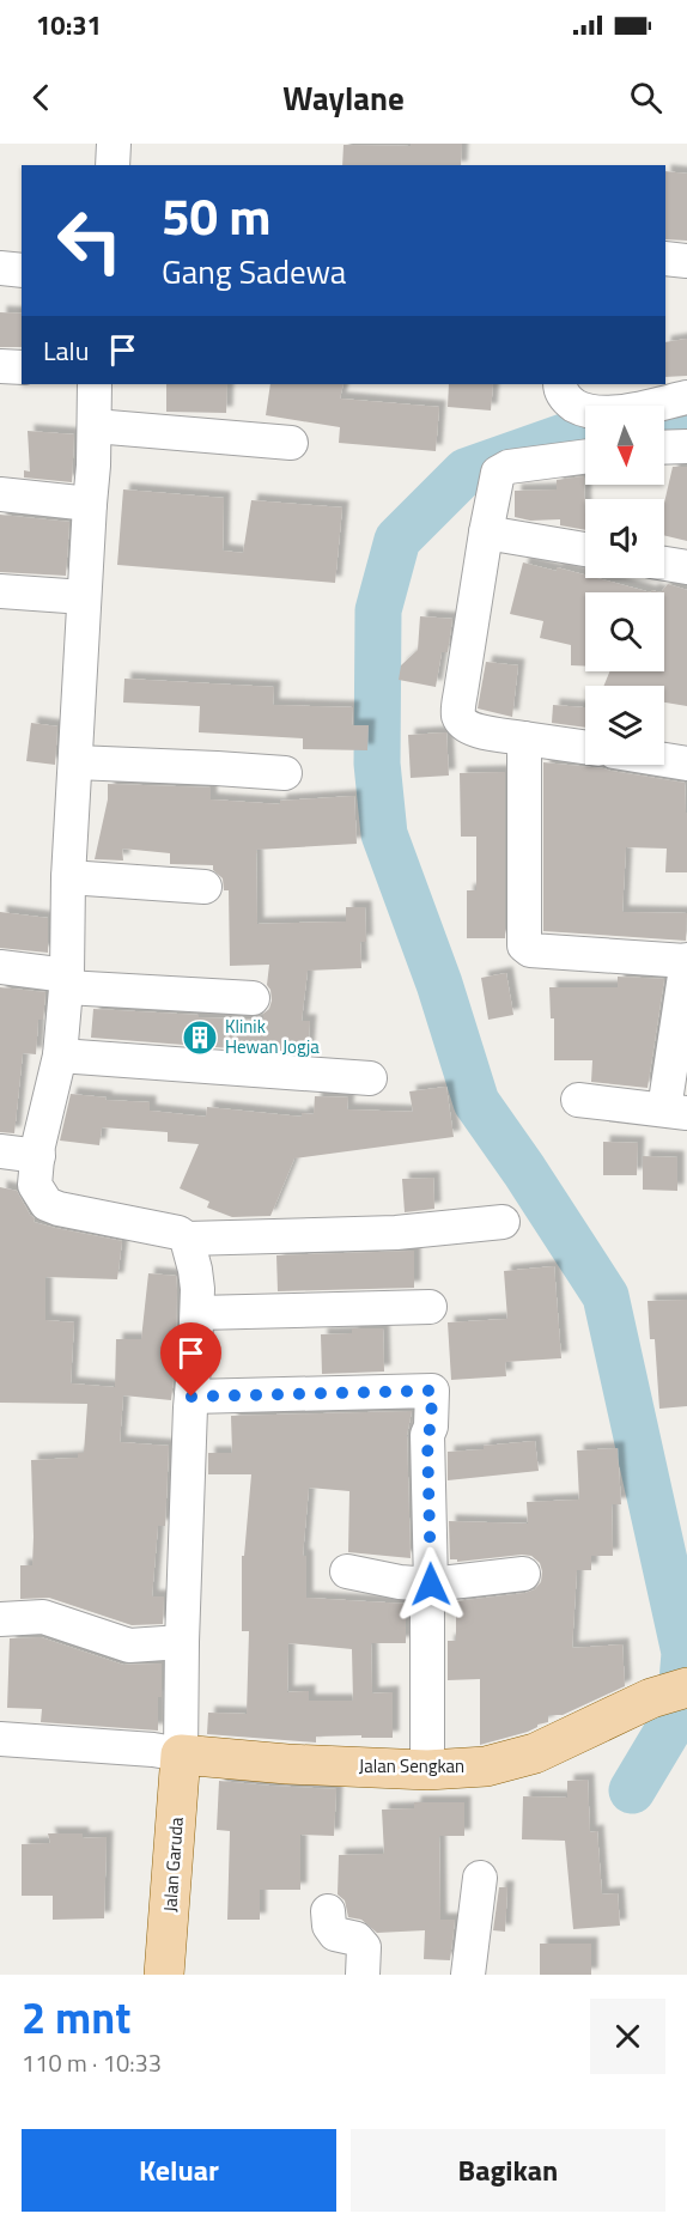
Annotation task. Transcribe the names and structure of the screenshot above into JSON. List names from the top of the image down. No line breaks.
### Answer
{"streets":{"main road":["Jalan Sengkan","Jalan Garuda"]},"crossings":[["Jalan Sengkan","Jalan Garuda"]],"places":{"building":["Klinik Hewan Jogja"]},"north":"bottom","page":{"status":"10:31","header":"Waylane","turn":["50 m","Gang Sadewa"],"then":"Lalu","heading":["2 mnt","110 m · 10:33"],"buttons":["Keluar","Bagikan"]}}
